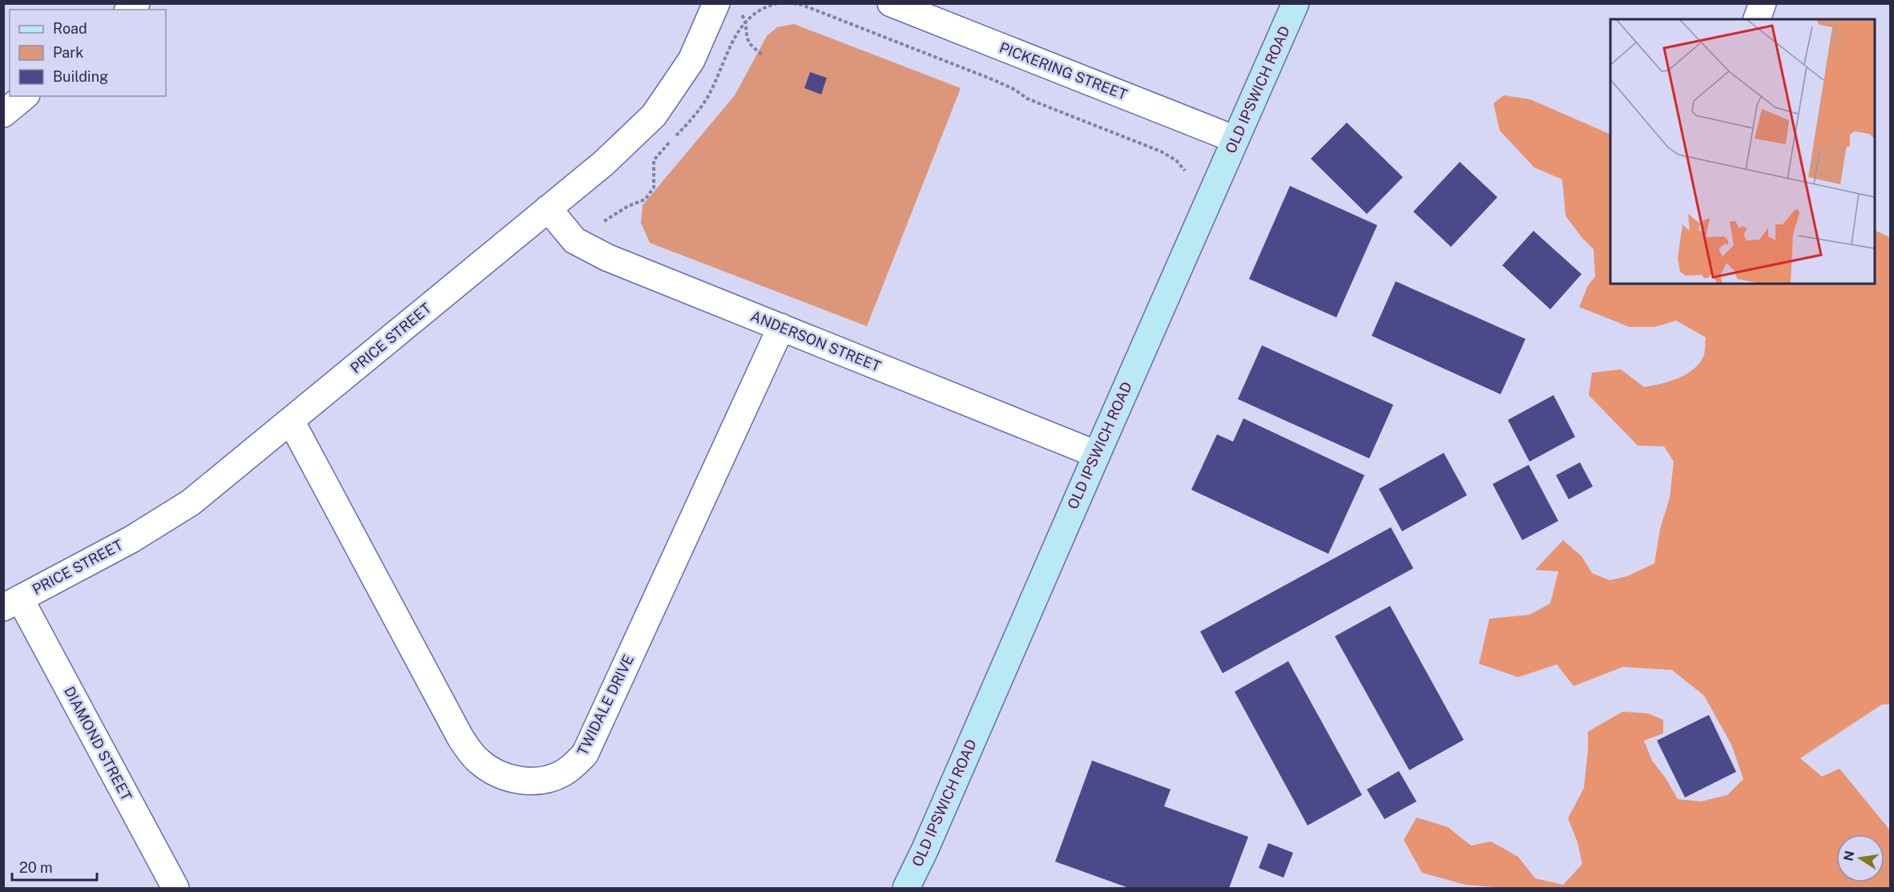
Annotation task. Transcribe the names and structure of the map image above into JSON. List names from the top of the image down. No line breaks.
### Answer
{"streets":{"street":["PICKERING STREET","OLD IPSWICH ROAD","PRICE STREET","ANDERSON STREET","TWIDALE DRIVE","DIAMOND STREET"]},"crossings":[["PICKERING STREET","OLD IPSWICH ROAD"],["OLD IPSWICH ROAD","ANDERSON STREET"],["PRICE STREET","ANDERSON STREET"],["PRICE STREET","TWIDALE DRIVE"],["PRICE STREET","DIAMOND STREET"],["ANDERSON STREET","TWIDALE DRIVE"]],"legend":["Road","Park","Building"],"scale_bar":"20 m","north":"left"}
